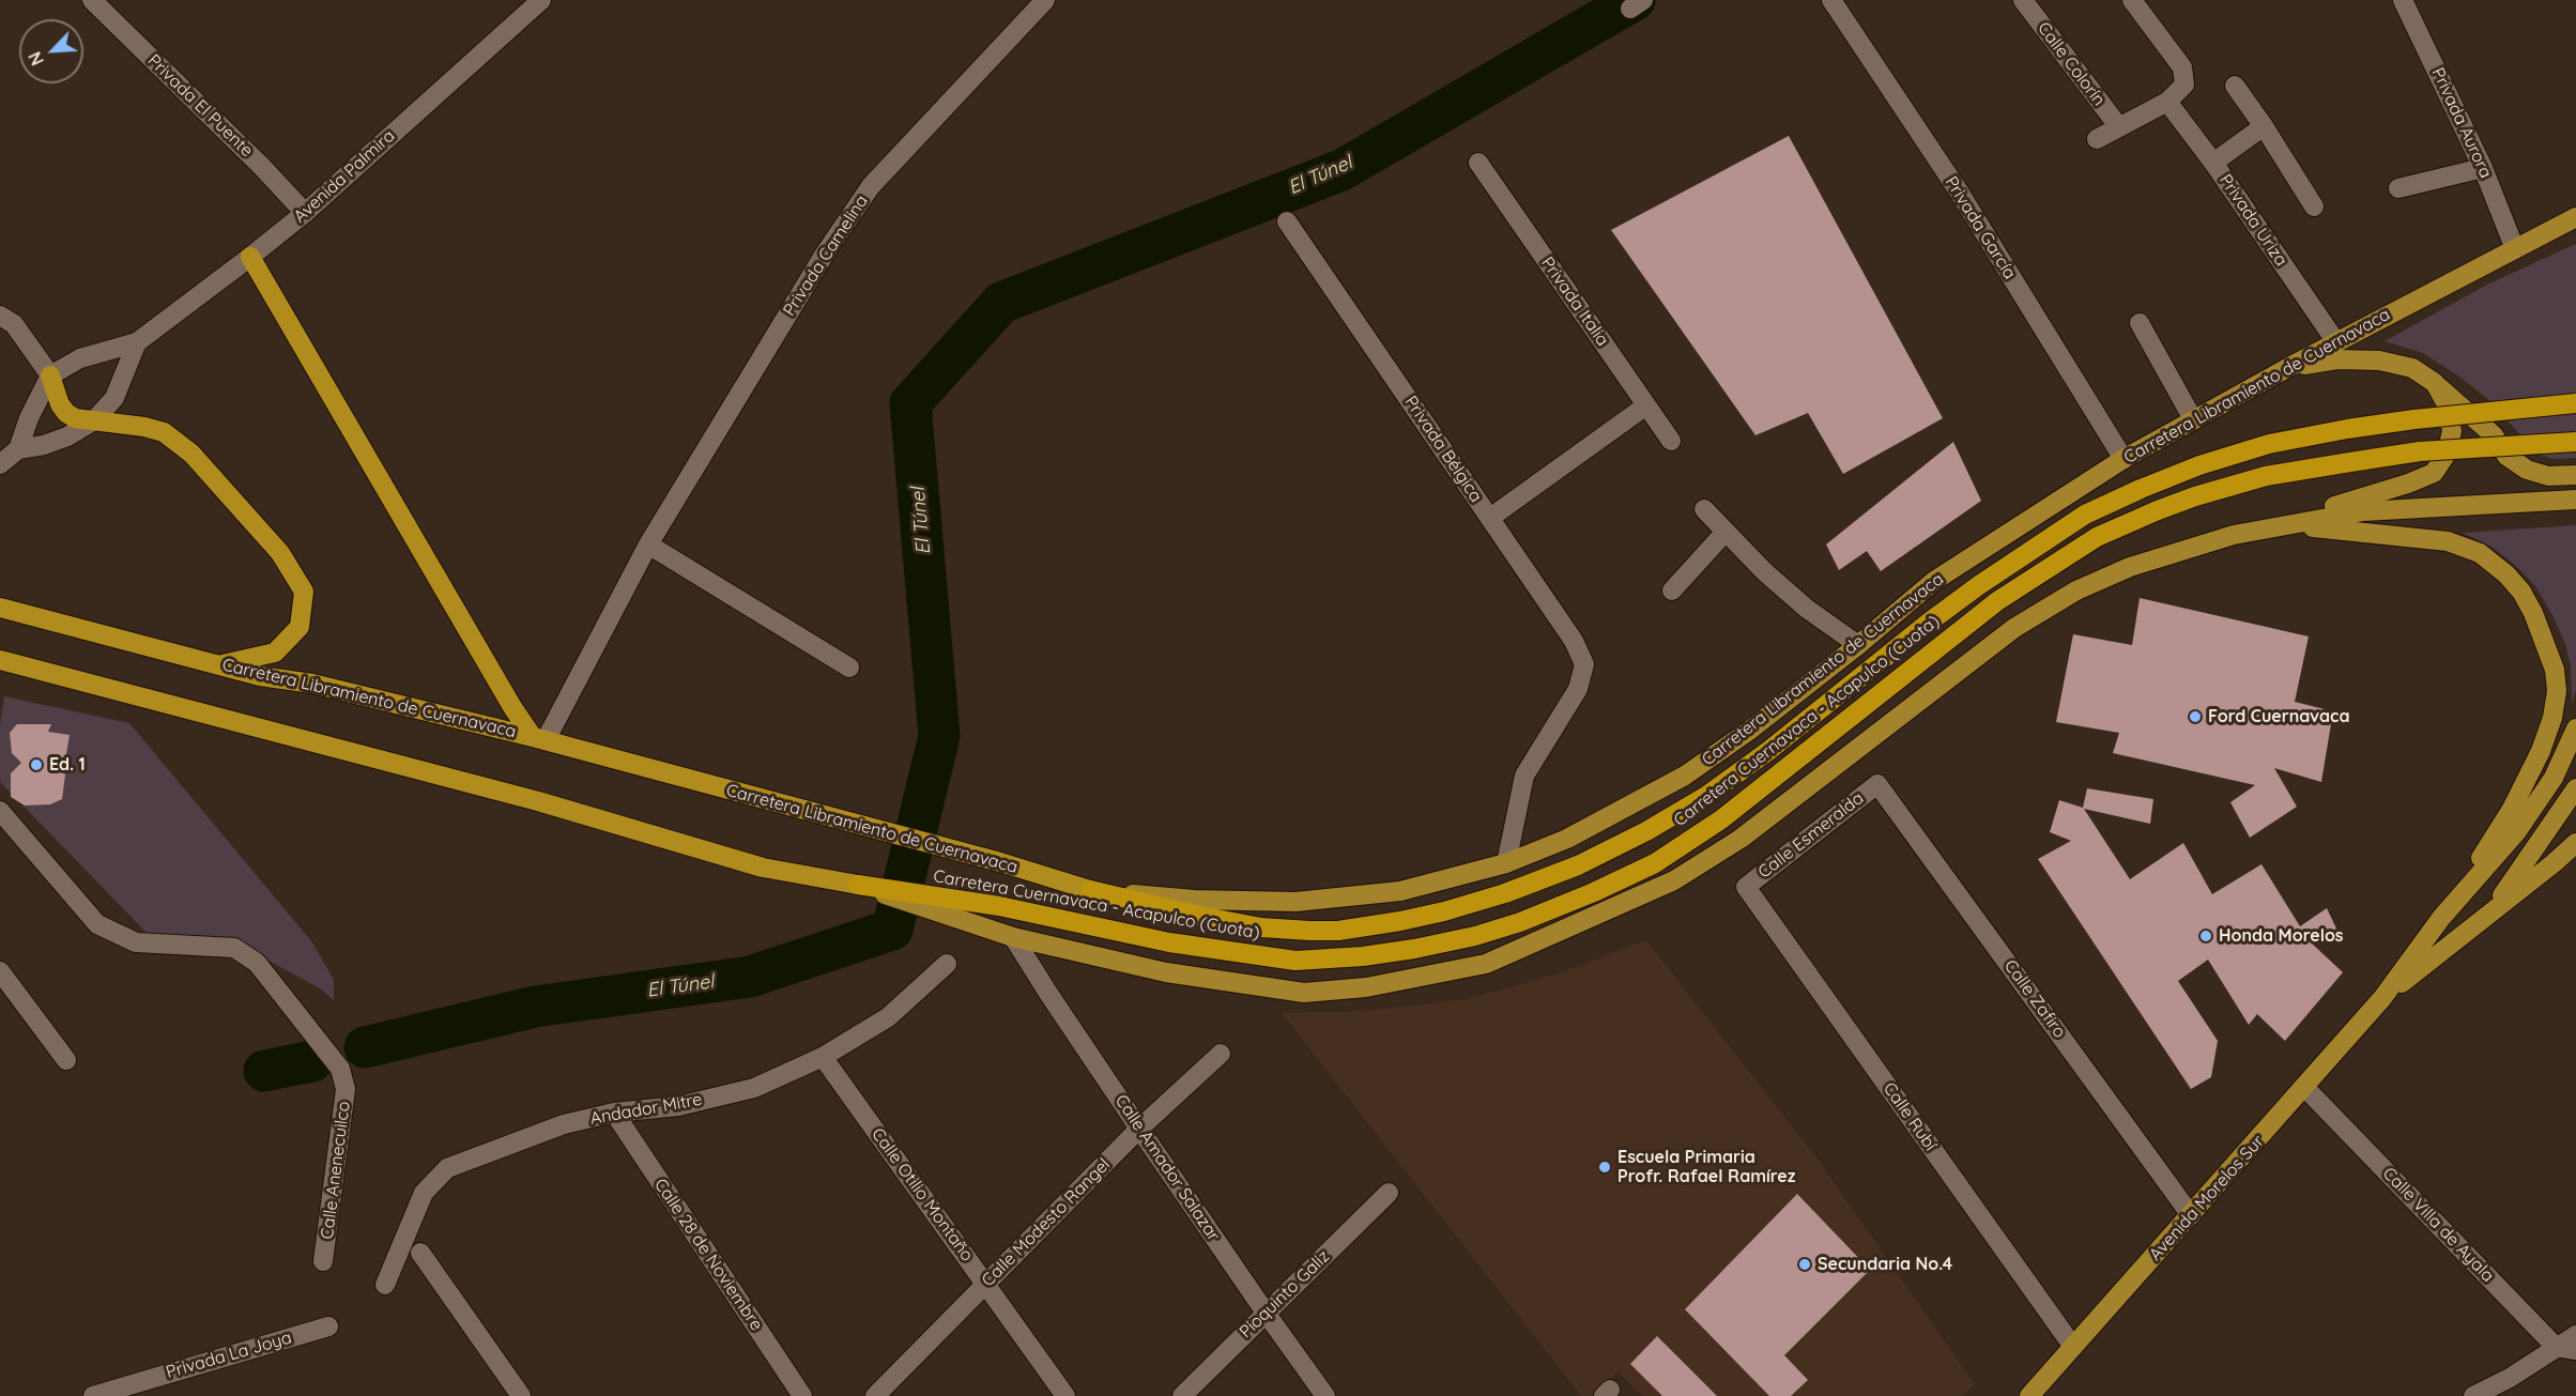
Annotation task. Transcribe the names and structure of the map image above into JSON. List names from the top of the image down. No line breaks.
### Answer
{"streets":{"highway":["Carretera Libramiento de Cuernavaca","Carretera Cuernavaca - Acapulco (Cuota)"],"main road":["Avenida Morelos Sur"],"street":["Calle Colorín","Privada El Puente","Privada Aurora","Avenida Palmira","Privada Uriza","Privada García","Privada Camelina","Privada Italia","Privada Bélgica","Calle Esmeralda","Calle Zafiro","Andador Mitre","Calle Rubí","Calle Amador Salazar","Calle Anenecuilco","Calle Otilio Montaño","Calle Modesto Rangel","Calle Villa de Ayala","Calle 28 de Noviembre","Pioquinto Galiz","Privada La Joya"]},"crossings":[["Privada El Puente","Avenida Palmira"],["Privada Aurora","Carretera Libramiento de Cuernavaca"],["Privada Uriza","Carretera Libramiento de Cuernavaca"],["Privada García","Carretera Libramiento de Cuernavaca"],["Privada Camelina","Carretera Libramiento de Cuernavaca"],["Privada Italia","Privada Bélgica"],["Carretera Libramiento de Cuernavaca","Carretera Cuernavaca - Acapulco (Cuota)"],["Calle Esmeralda","Calle Zafiro"],["Calle Esmeralda","Calle Rubí"],["Calle Zafiro","Avenida Morelos Sur"],["Andador Mitre","Calle Otilio Montaño"],["Andador Mitre","Calle 28 de Noviembre"],["Calle Rubí","Avenida Morelos Sur"],["Calle Amador Salazar","Calle Modesto Rangel"],["Calle Amador Salazar","Pioquinto Galiz"],["Calle Otilio Montaño","Calle Modesto Rangel"],["Avenida Morelos Sur","Calle Villa de Ayala"]],"water":["El Túnel"],"places":["Ford Cuernavaca","Ed. 1","Honda Morelos","Escuela Primaria Profr. Rafael Ramírez","Secundaria No.4"],"north":"bottom left"}
